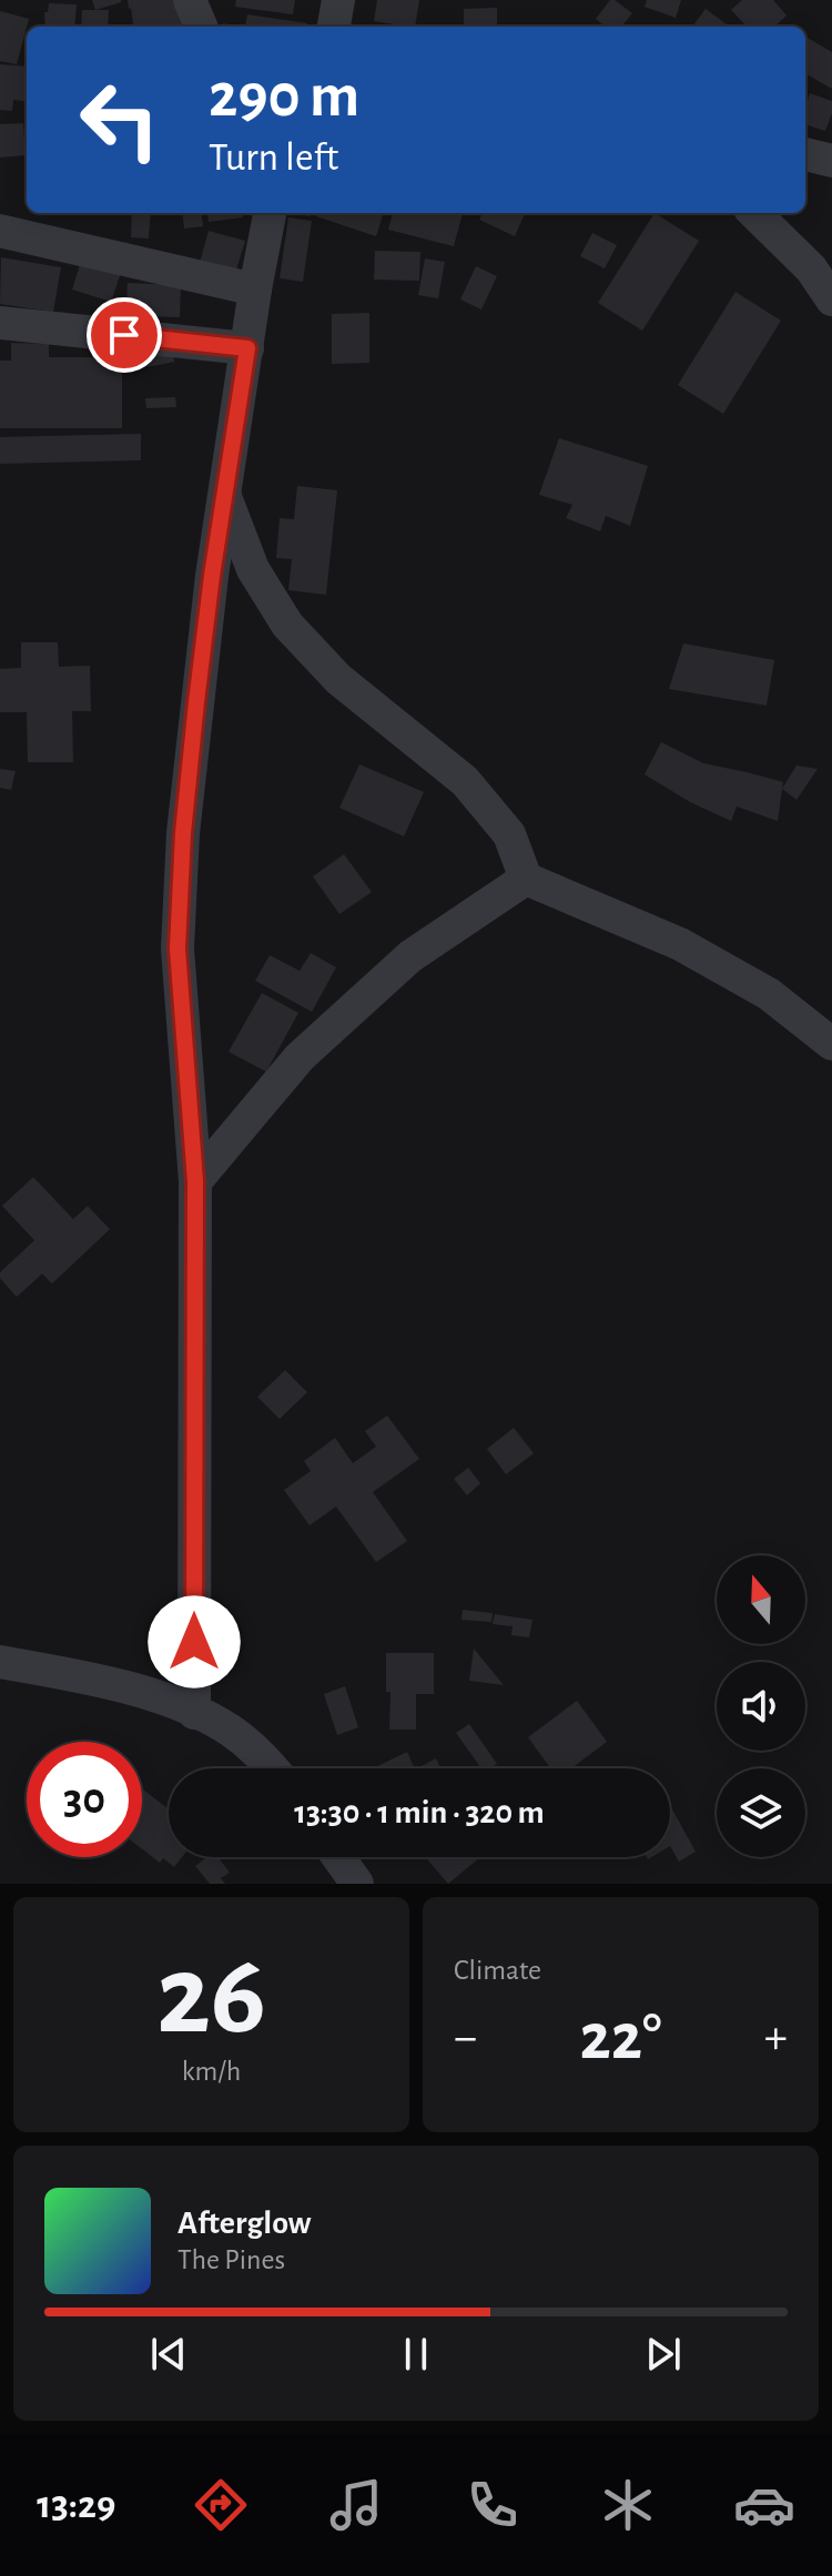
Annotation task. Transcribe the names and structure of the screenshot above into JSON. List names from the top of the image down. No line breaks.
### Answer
{"north":"top","page":{"turn":["290 m","Turn left"],"limit":"30","trip":"13:30 · 1 min · 320 m","tile":[["26","km/h"],"Climate"],"heat":["−","22°","+"],"song":["Afterglow","The Pines"],"tabs":"13:29"}}
